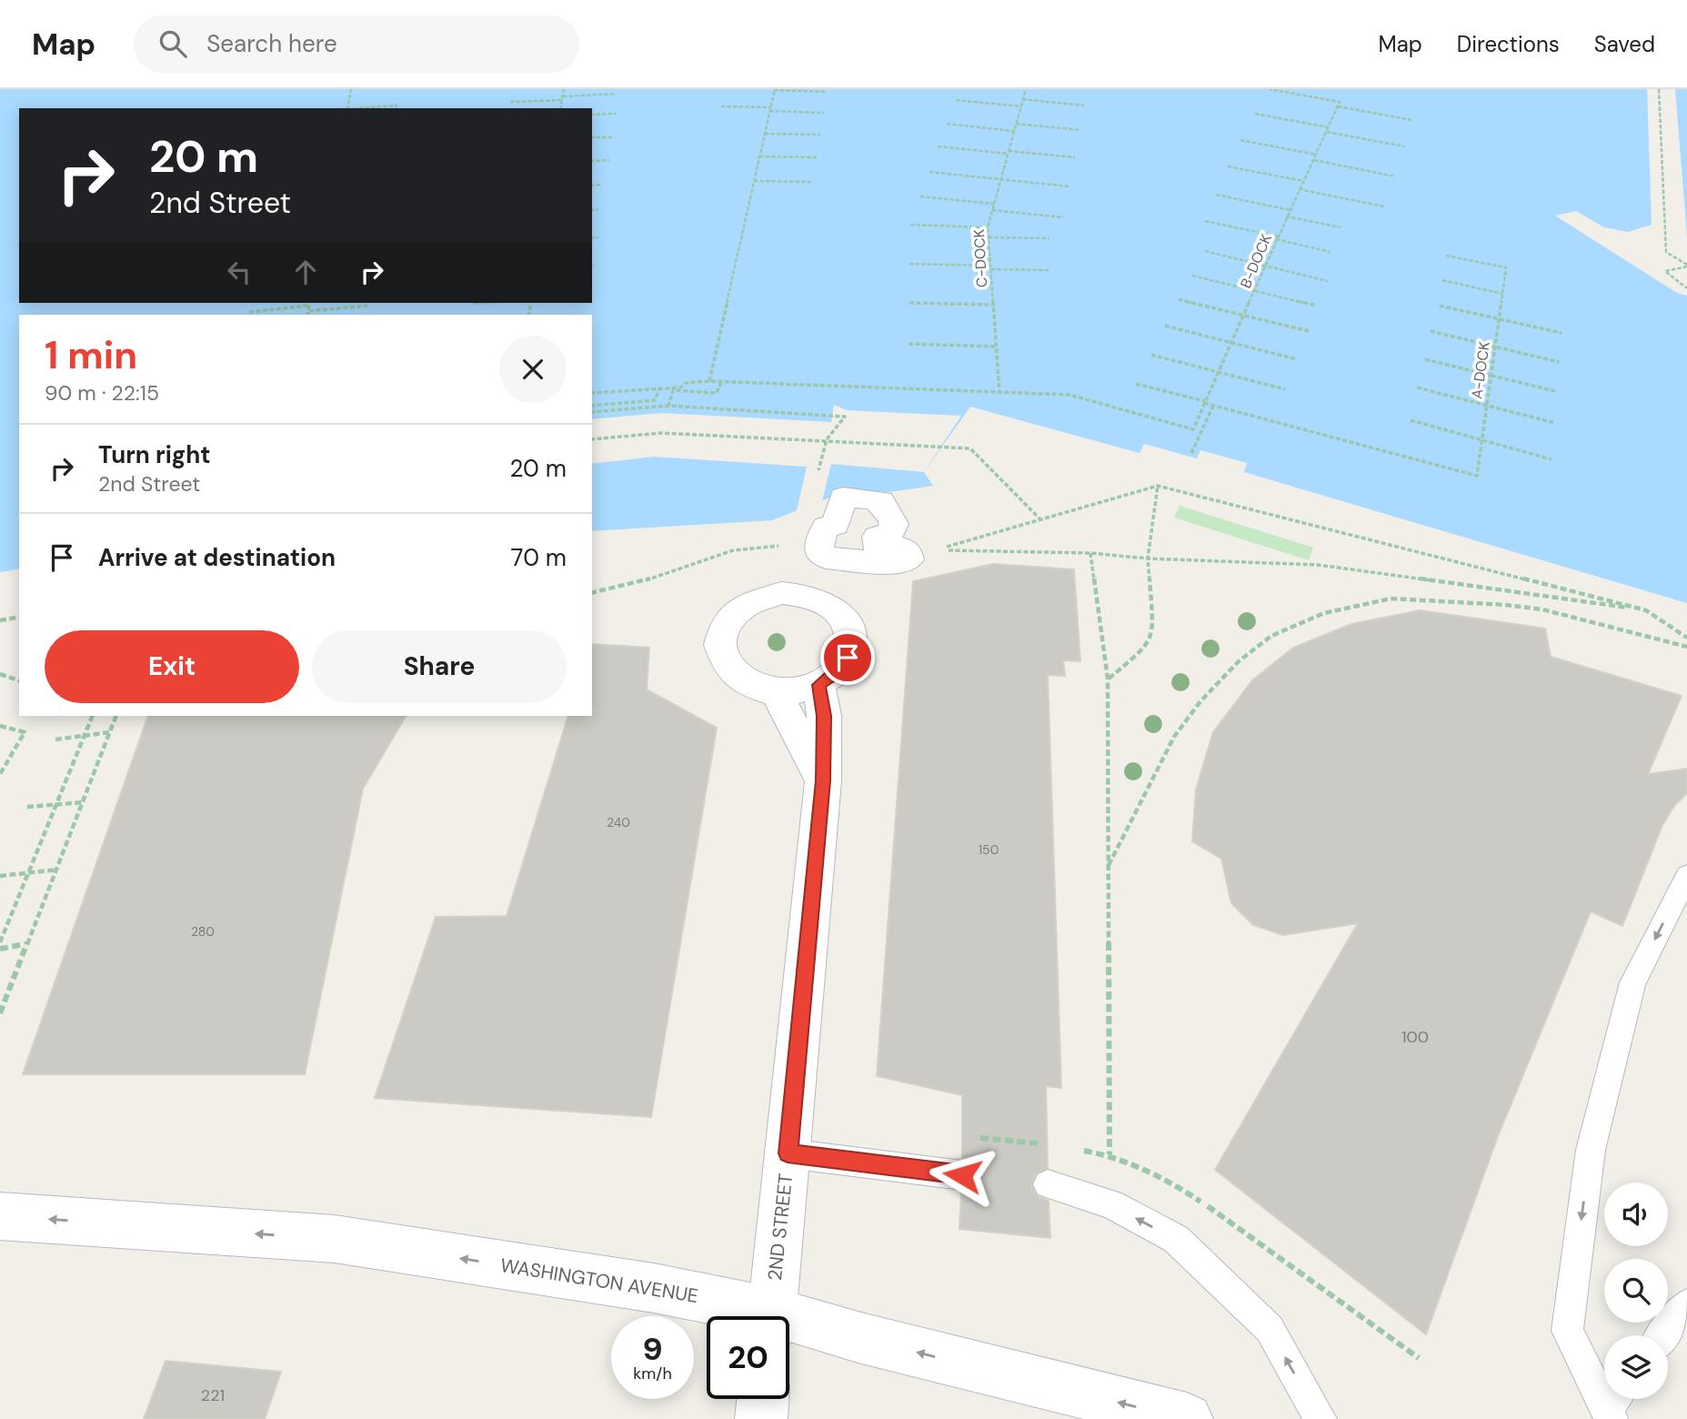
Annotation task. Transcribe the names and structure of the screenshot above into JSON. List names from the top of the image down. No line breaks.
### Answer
{"streets":{"street":["2ND STREET","WASHINGTON AVENUE"],"path":["C-DOCK","B-DOCK","A-DOCK"]},"crossings":[["C-DOCK","B-DOCK"]],"one_way":["WASHINGTON AVENUE"],"house_numbers":["240","150","280","100","221"],"page":{"header":"Map","search":"Search here","nav":["Map","Directions","Saved"],"turn":["20 m","2nd Street"],"heading":["1 min","90 m · 22:15"],"list":[{"name":"Turn right","note":"2nd Street","value":"20 m"},{"name":"Arrive at destination","value":"70 m"}],"buttons":["Exit","Share"],"speed":"9 km/h","limit":"20"}}
